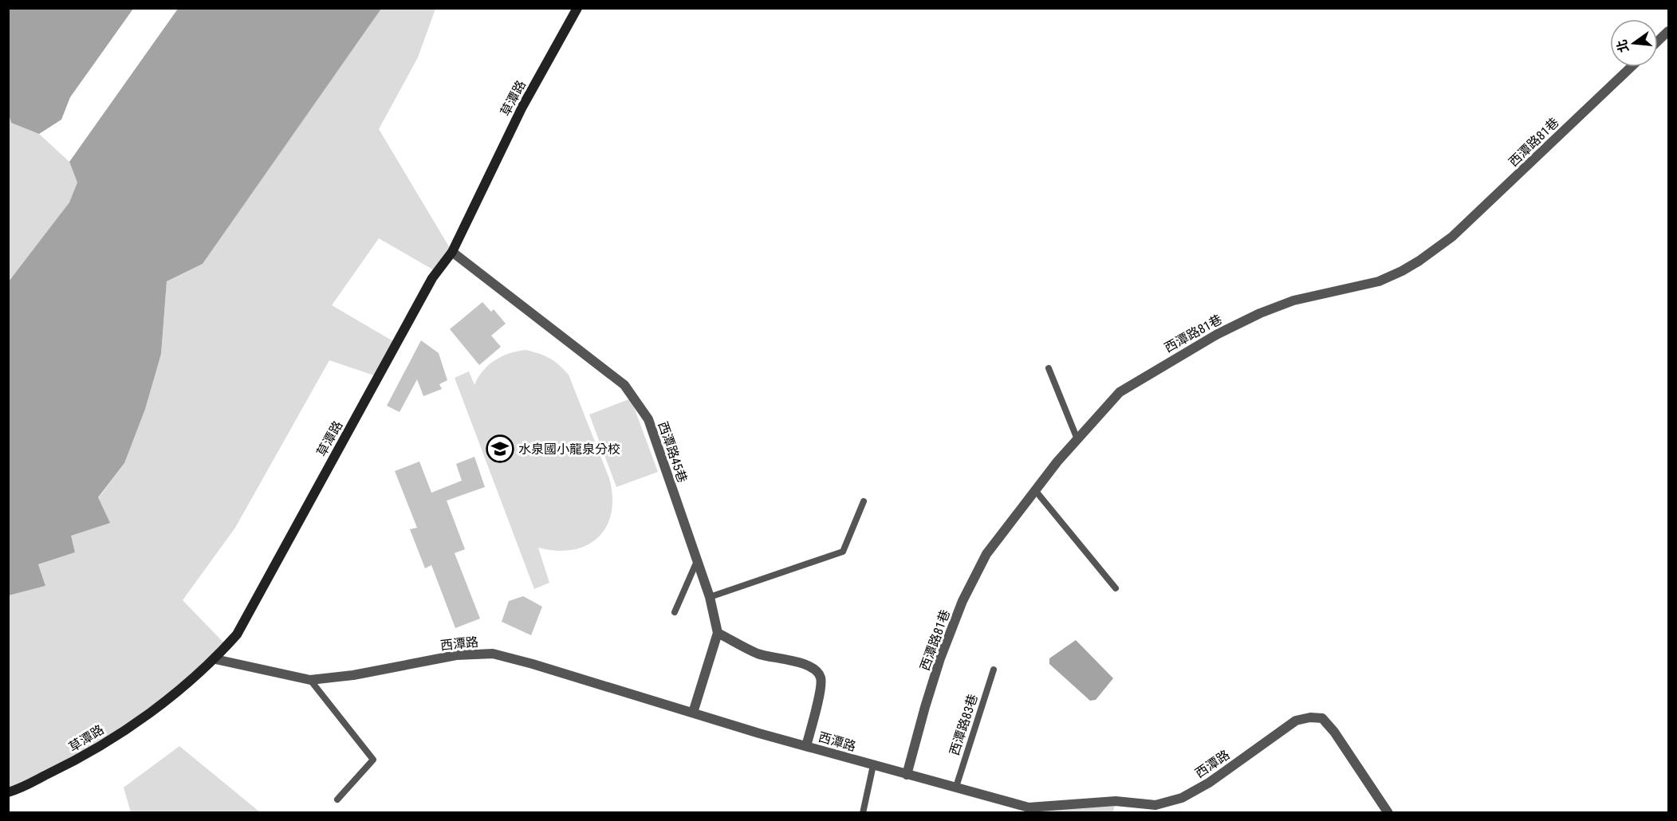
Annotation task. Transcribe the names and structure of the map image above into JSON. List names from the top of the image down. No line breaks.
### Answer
{"streets":{"street":["草潭路","西潭路81巷","西潭路45巷","西潭路"],"lane":["西潭路83巷"]},"crossings":[["草潭路","西潭路45巷"],["草潭路","西潭路"],["西潭路81巷","西潭路"],["西潭路45巷","西潭路"],["西潭路","西潭路83巷"]],"places":{"school or university":["水泉國小龍泉分校"]},"north":"left"}
